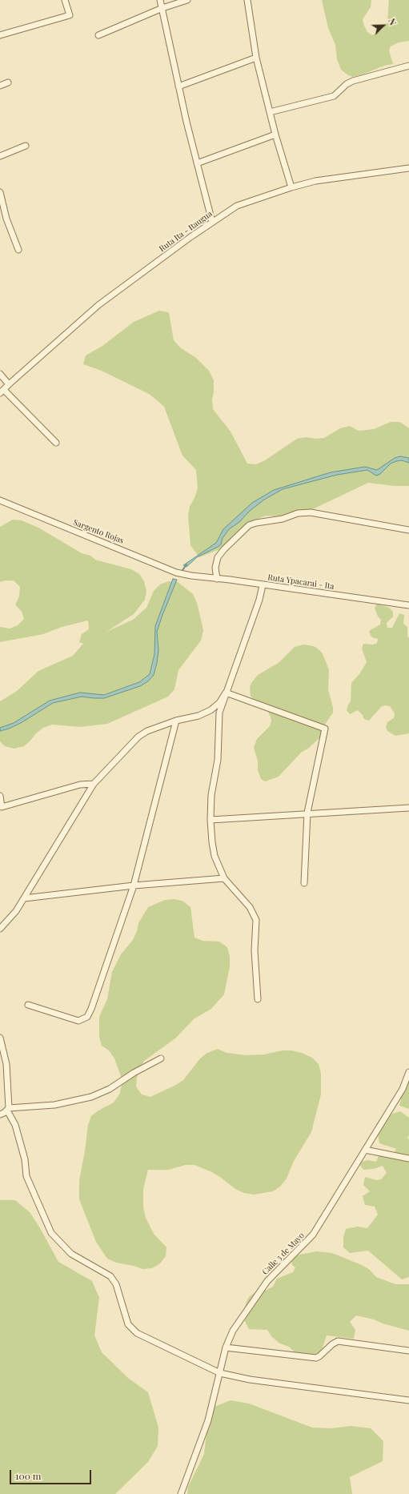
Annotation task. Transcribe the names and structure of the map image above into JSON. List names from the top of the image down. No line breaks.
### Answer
{"streets":{"street":["Ruta Ita - Itaugua","Sargento Rojas","Ruta Ypacarai - Ita","Calle 3 de Mayo"]},"crossings":[["Sargento Rojas","Ruta Ypacarai - Ita"]],"scale_bar":"100 m","north":"top right"}
